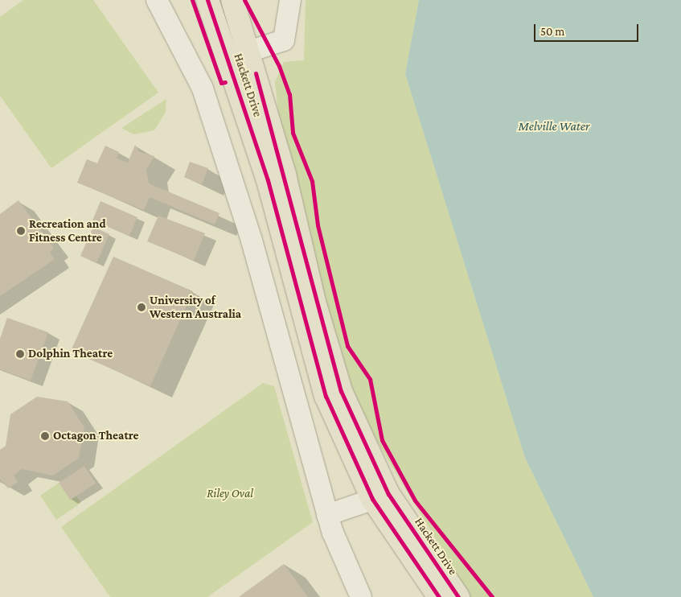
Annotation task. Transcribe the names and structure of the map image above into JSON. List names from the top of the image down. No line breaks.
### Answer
{"streets":{"main road":["Hackett Drive"]},"water":["Melville Water"],"parks":["Riley Oval"],"places":["Recreation and Fitness Centre","University of Western Australia","Dolphin Theatre","Octagon Theatre"],"scale_bar":"50 m"}
